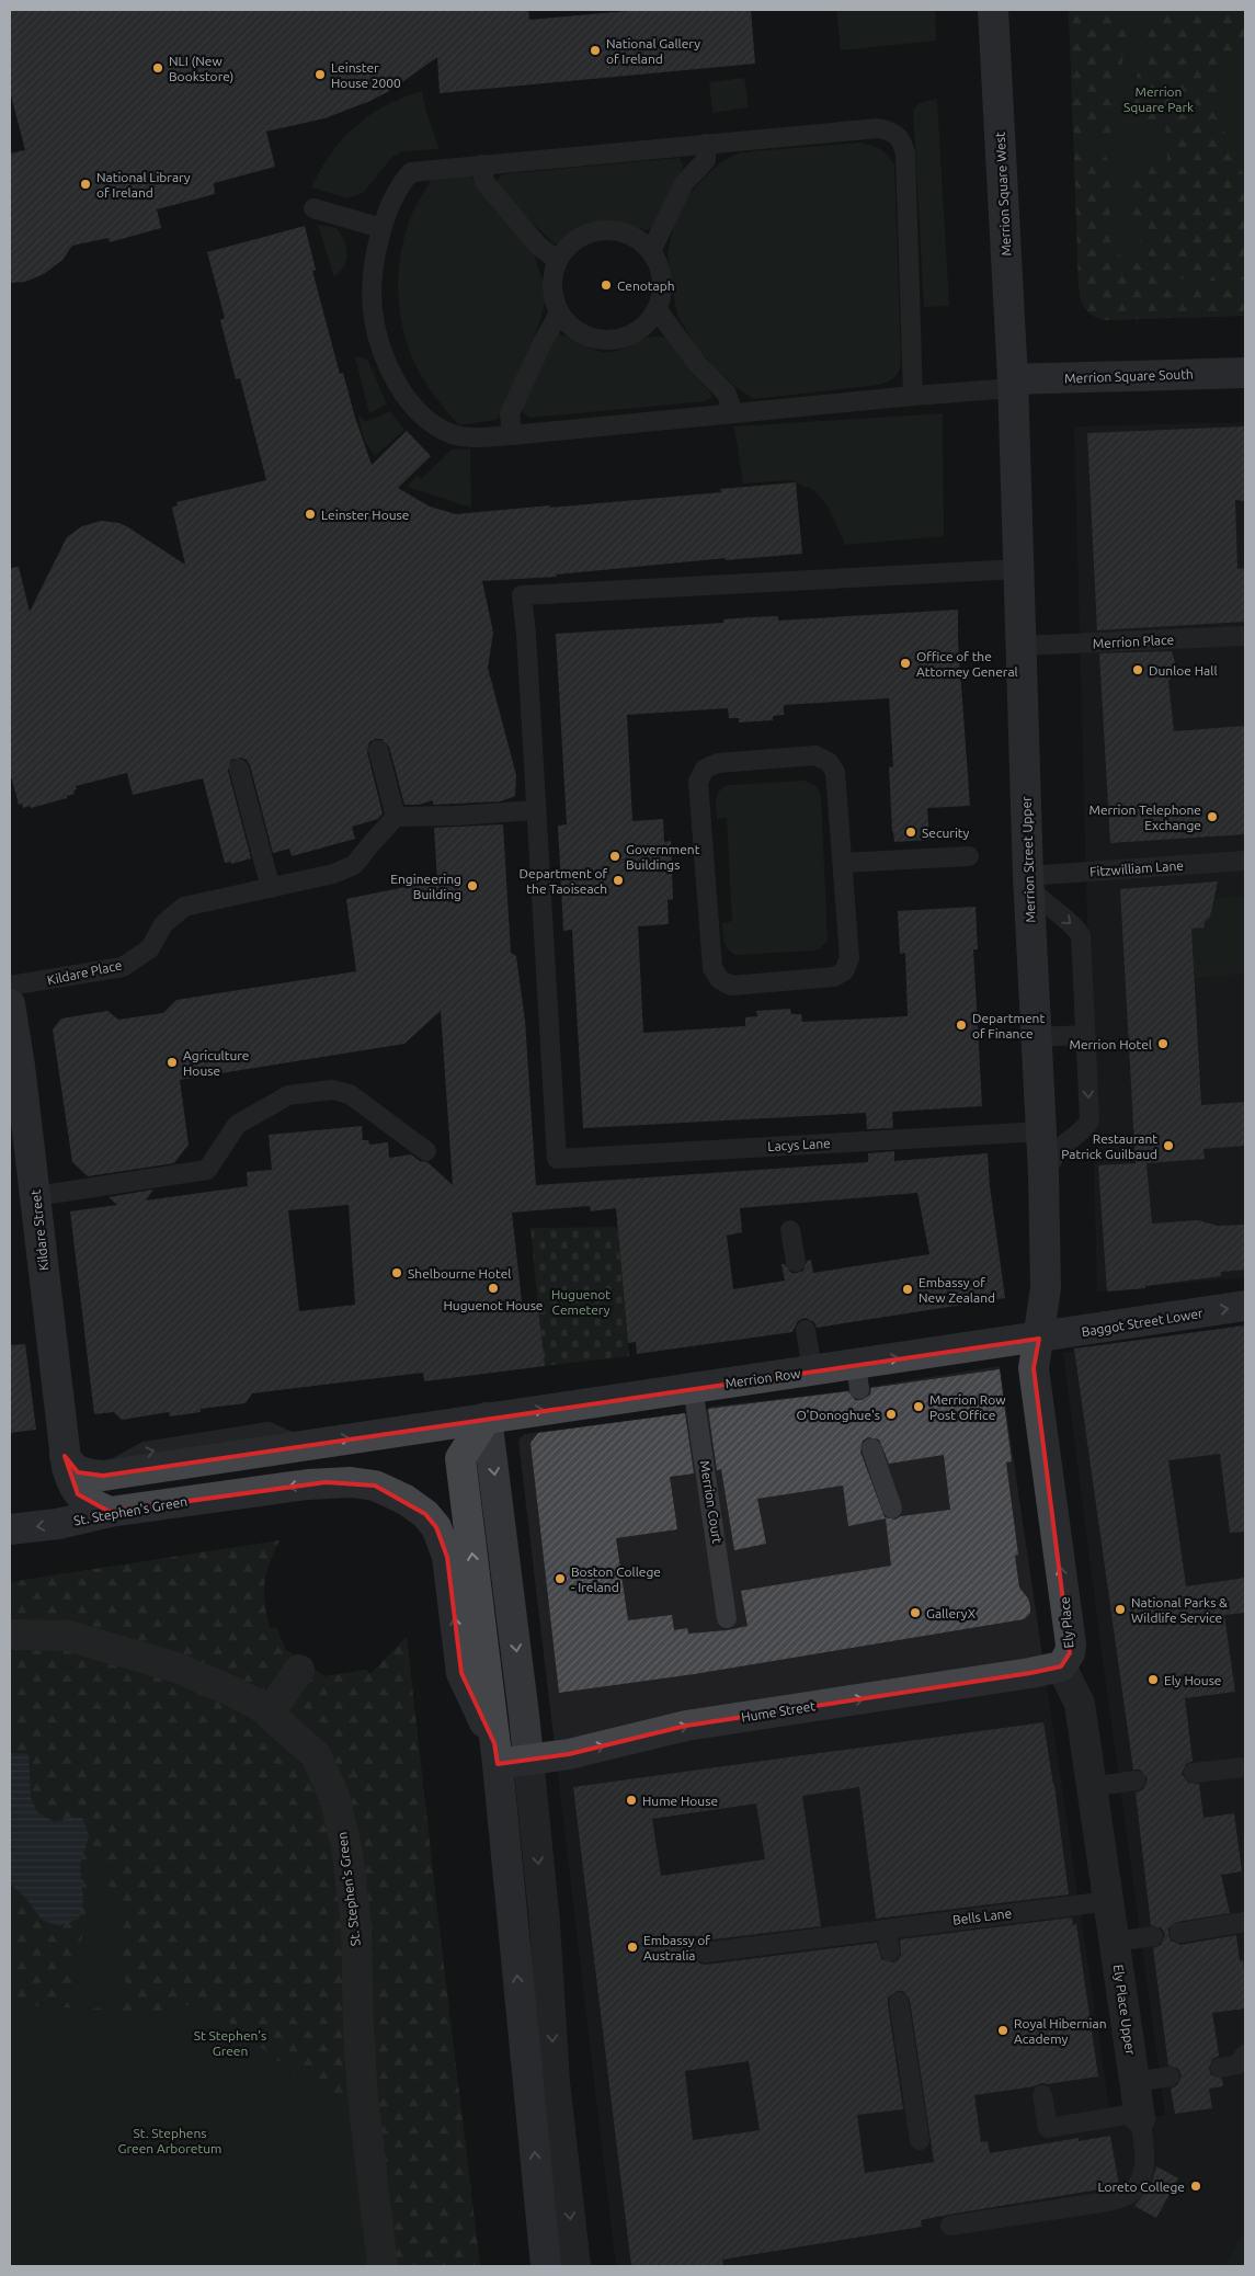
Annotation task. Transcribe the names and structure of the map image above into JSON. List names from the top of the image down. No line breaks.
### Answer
{"streets":{"main road":["Merrion Square West","Merrion Square South","Merrion Street Upper","Kildare Street","Baggot Street Lower","Merrion Row","St. Stephen's Green","Ely Place","Hume Street"],"street":["Ely Place Upper"],"lane":["Merrion Place","Fitzwilliam Lane","Kildare Place","Lacys Lane","Merrion Court","Bells Lane"]},"crossings":[["Merrion Square West","Merrion Square South"],["Merrion Square West","Merrion Street Upper"],["Merrion Square South","Merrion Street Upper"],["Merrion Place","Merrion Street Upper"],["Merrion Street Upper","Fitzwilliam Lane"],["Merrion Street Upper","Lacys Lane"],["Merrion Street Upper","Baggot Street Lower"],["Merrion Street Upper","Merrion Row"],["Merrion Street Upper","Ely Place"],["Kildare Street","St. Stephen's Green"],["Baggot Street Lower","Merrion Row"],["Baggot Street Lower","Ely Place"],["Merrion Row","Merrion Court"],["Merrion Row","St. Stephen's Green"],["Merrion Row","Ely Place"],["St. Stephen's Green","Hume Street"],["Ely Place","Hume Street"],["Ely Place","Bells Lane"],["Ely Place","Ely Place Upper"],["Bells Lane","Ely Place Upper"]],"one_way":["Baggot Street Lower","Merrion Row","Ely Place","Hume Street"],"parks":["Merrion Square Park","Huguenot Cemetery","St Stephen's Green","St. Stephens Green Arboretum"],"places":["National Gallery of Ireland","NLI (New Bookstore)","Leinster House 2000","National Library of Ireland","Cenotaph","Leinster House","Office of the Attorney General","Dunloe Hall","Merrion Telephone Exchange","Security","Government Buildings","Department of the Taoiseach","Engineering Building","Department of Finance","Merrion Hotel","Agriculture House","Restaurant Patrick Guilbaud","Shelbourne Hotel","Huguenot House","Embassy of New Zealand","Merrion Row Post Office","O'Donoghue's","Boston College - Ireland","National Parks & Wildlife Service","GalleryX","Ely House","Hume House","Embassy of Australia","Royal Hibernian Academy","Loreto College"]}
